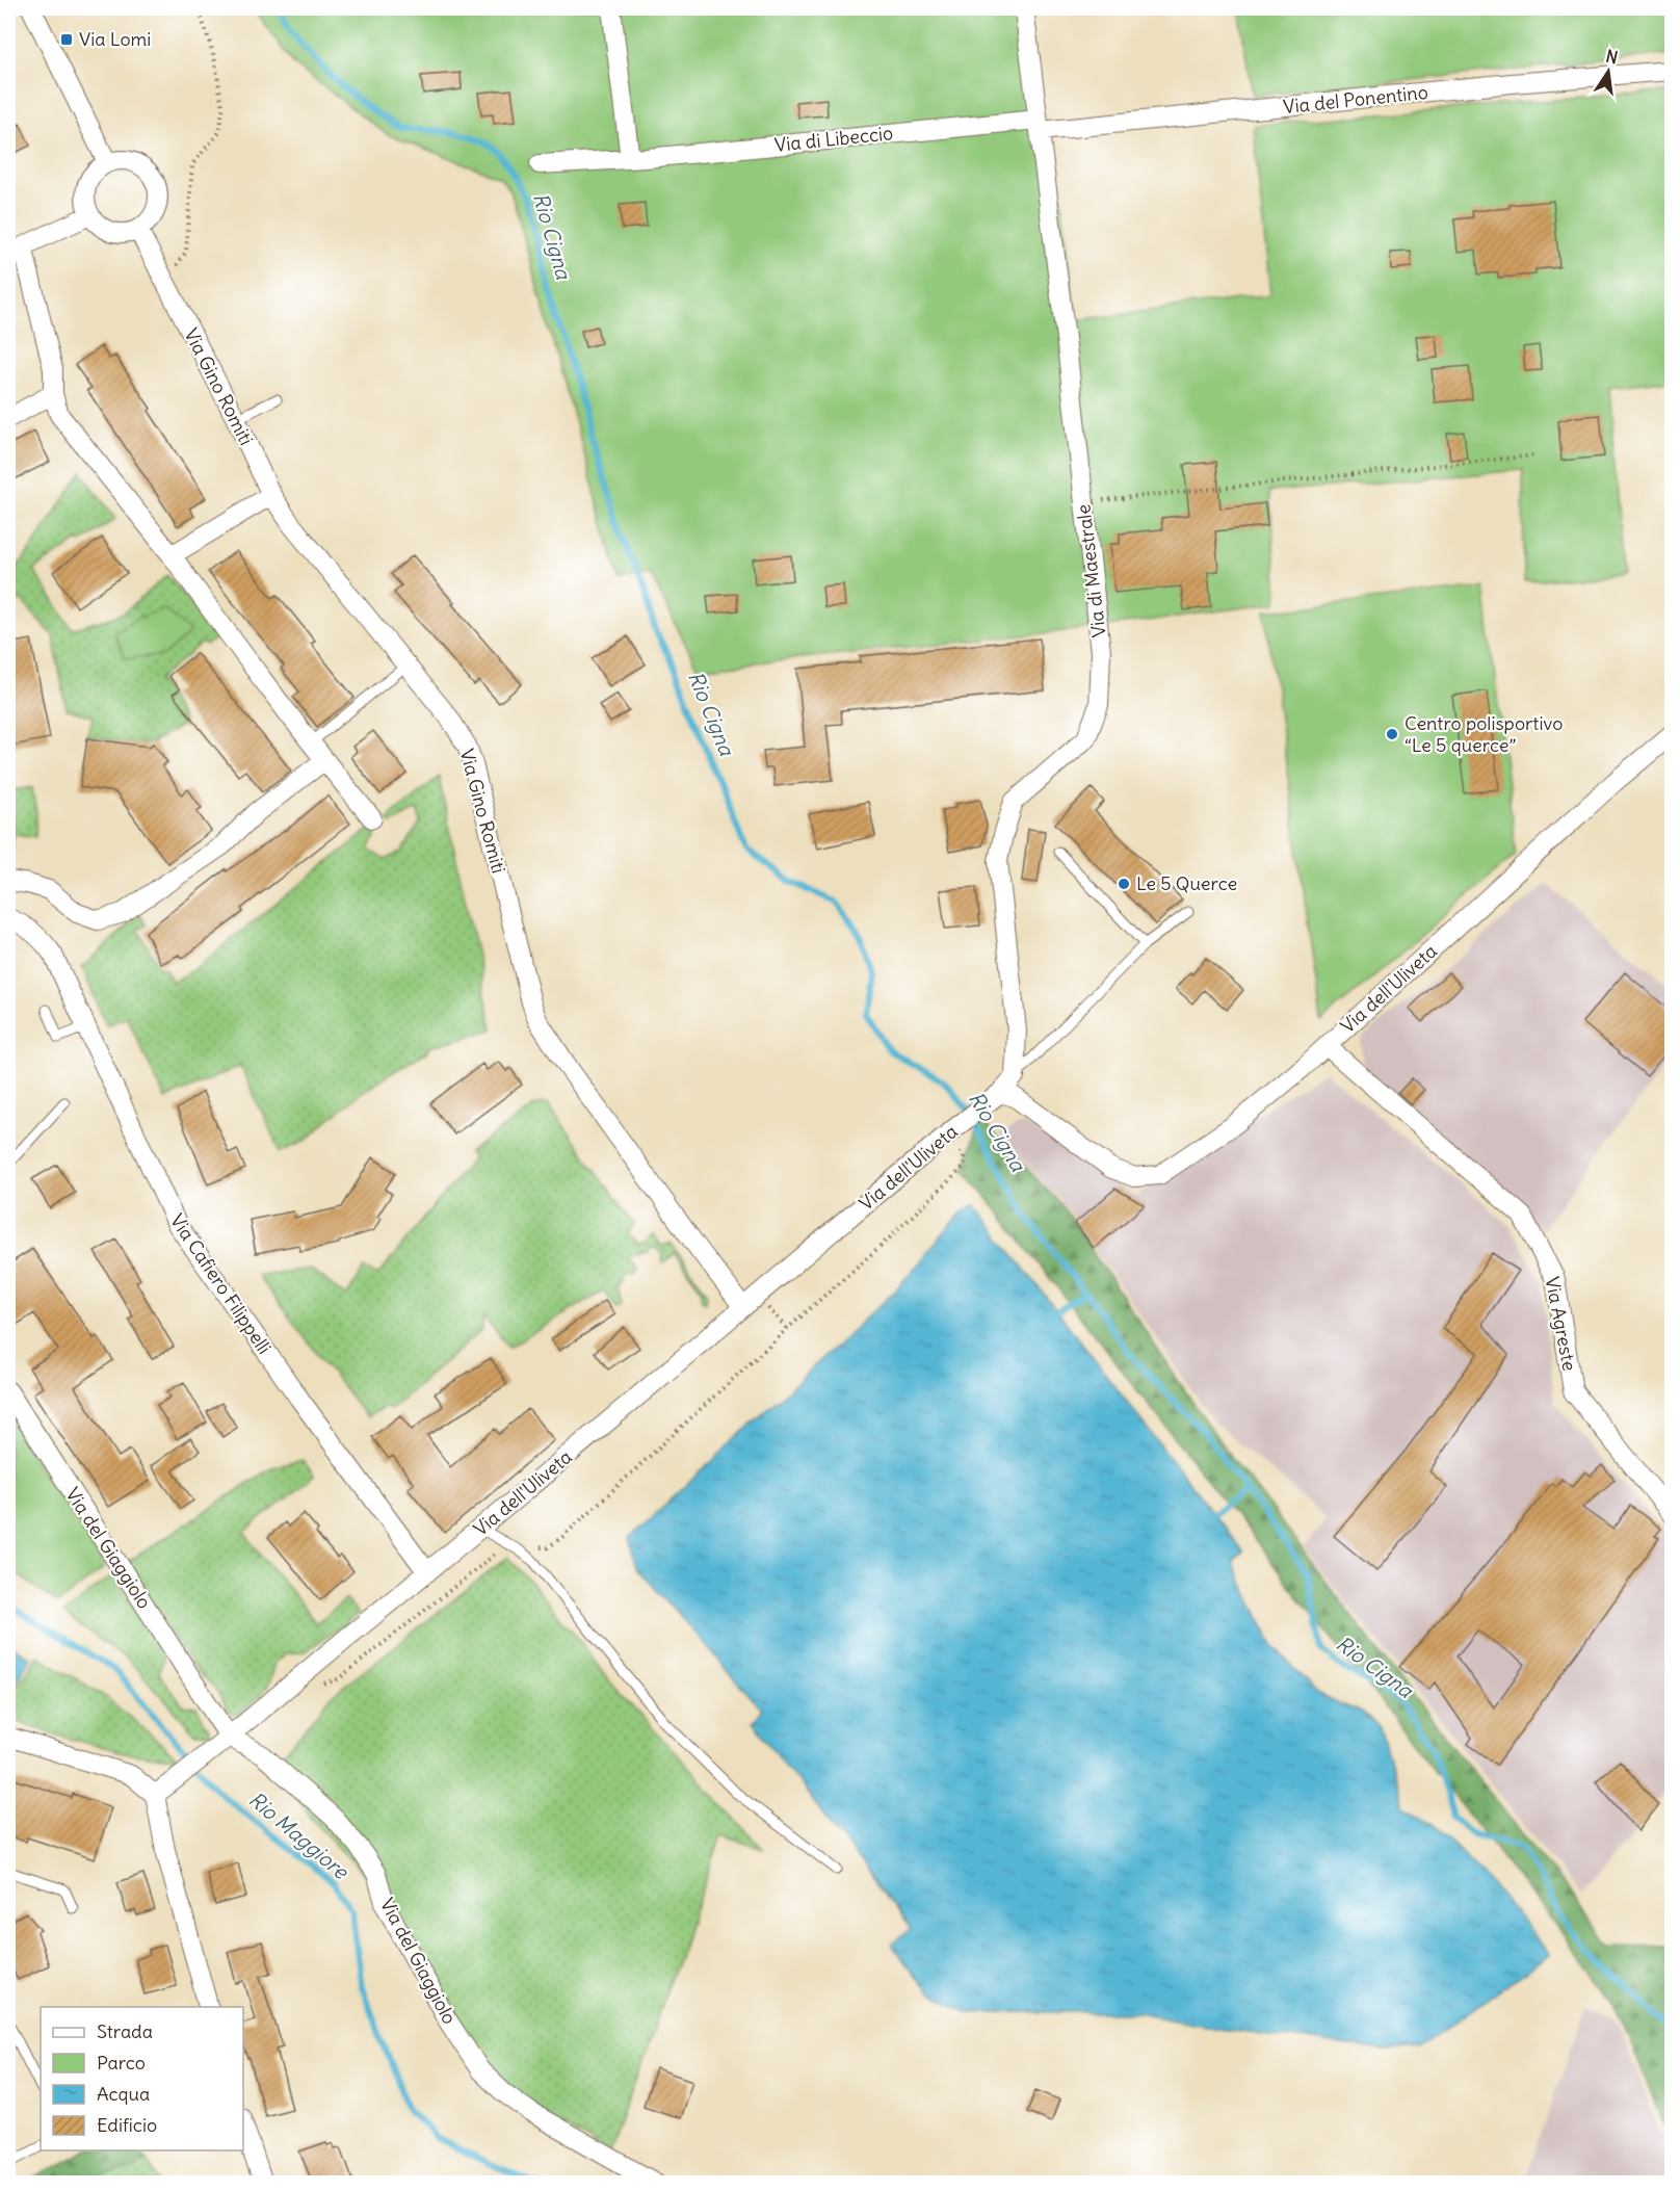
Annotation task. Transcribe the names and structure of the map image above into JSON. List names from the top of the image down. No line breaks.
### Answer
{"streets":{"street":["Via del Ponentino","Via di Libeccio","Via Gino Romiti","Via di Maestrale","Via dell'Uliveta","Via Cafiero Filippelli","Via Agreste","Via del Giaggiolo"]},"crossings":[["Via del Ponentino","Via di Libeccio"],["Via del Ponentino","Via di Maestrale"],["Via di Libeccio","Via di Maestrale"],["Via Gino Romiti","Via dell'Uliveta"],["Via dell'Uliveta","Via Cafiero Filippelli"],["Via dell'Uliveta","Via Agreste"],["Via dell'Uliveta","Via del Giaggiolo"]],"water":["Rio Cigna","Rio Maggiore"],"places":{"transit":["Via Lomi"],"other":["Centro polisportivo “Le 5 querce”","Le 5 Querce"]},"legend":["Strada","Parco","Acqua","Edificio"],"north":"top"}
